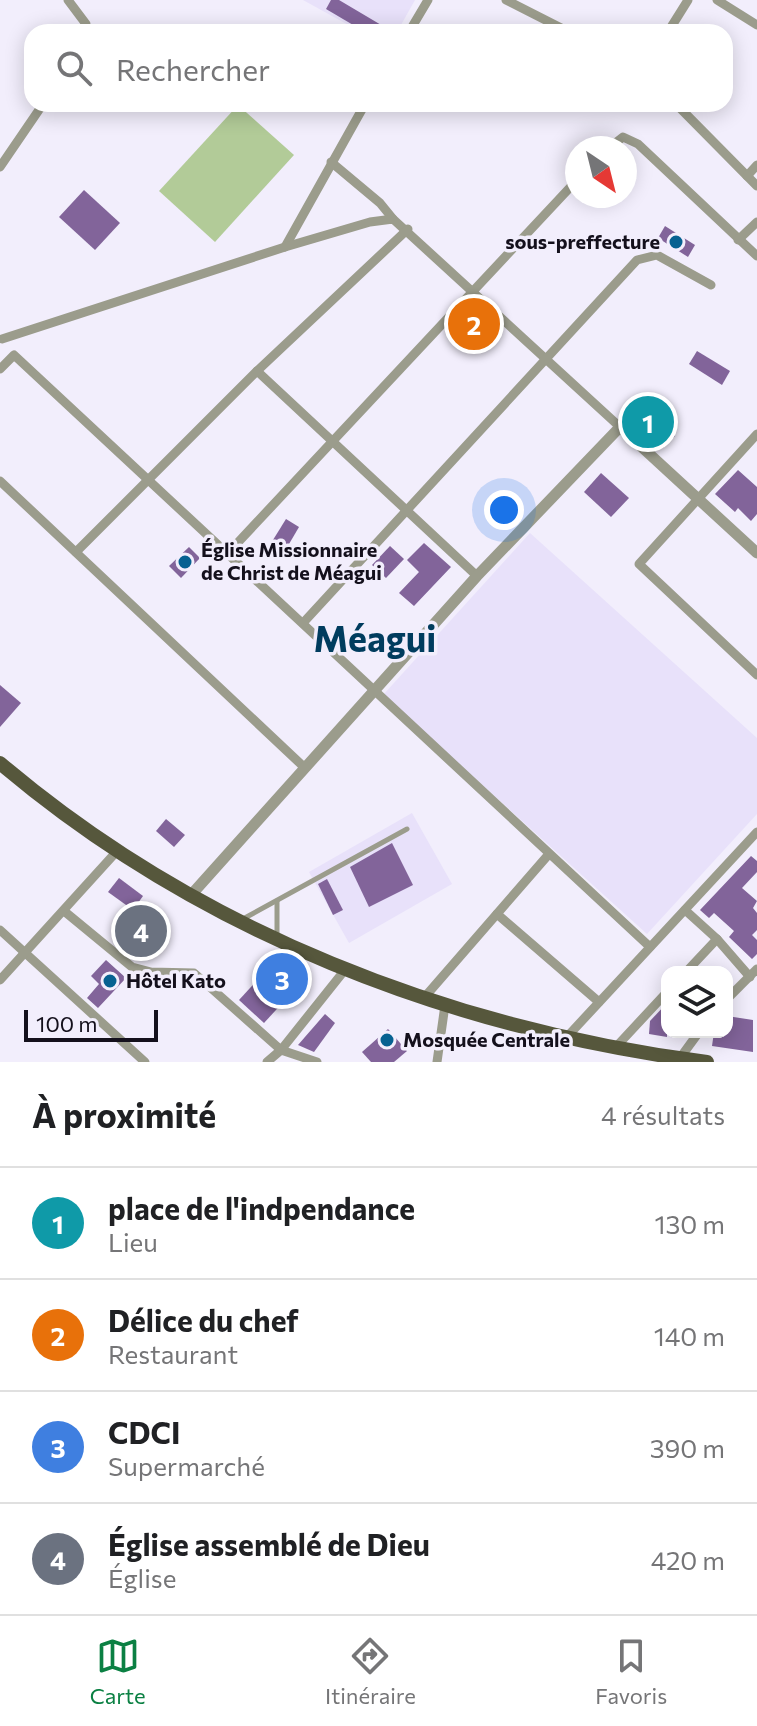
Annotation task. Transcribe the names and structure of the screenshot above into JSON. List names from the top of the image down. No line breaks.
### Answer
{"districts":["Méagui"],"places":["sous-preffecture","Église Missionnaire de Christ de Méagui","Hôtel Kato","Mosquée Centrale"],"scale_bar":"100 m","north":"bottom right","page":{"search":"Rechercher","pins":["2","1","4","3"],"scale":"100 m","heading":["À proximité","4 résultats"],"list":[{"mark":"1","name":"place de l'indpendance","note":"Lieu","value":"130 m"},{"mark":"2","name":"Délice du chef","note":"Restaurant","value":"140 m"},{"mark":"3","name":"CDCI","note":"Supermarché","value":"390 m"},{"mark":"4","name":"Église assemblé de Dieu","note":"Église","value":"420 m"}],"nav":["Carte","Itinéraire","Favoris"]}}
